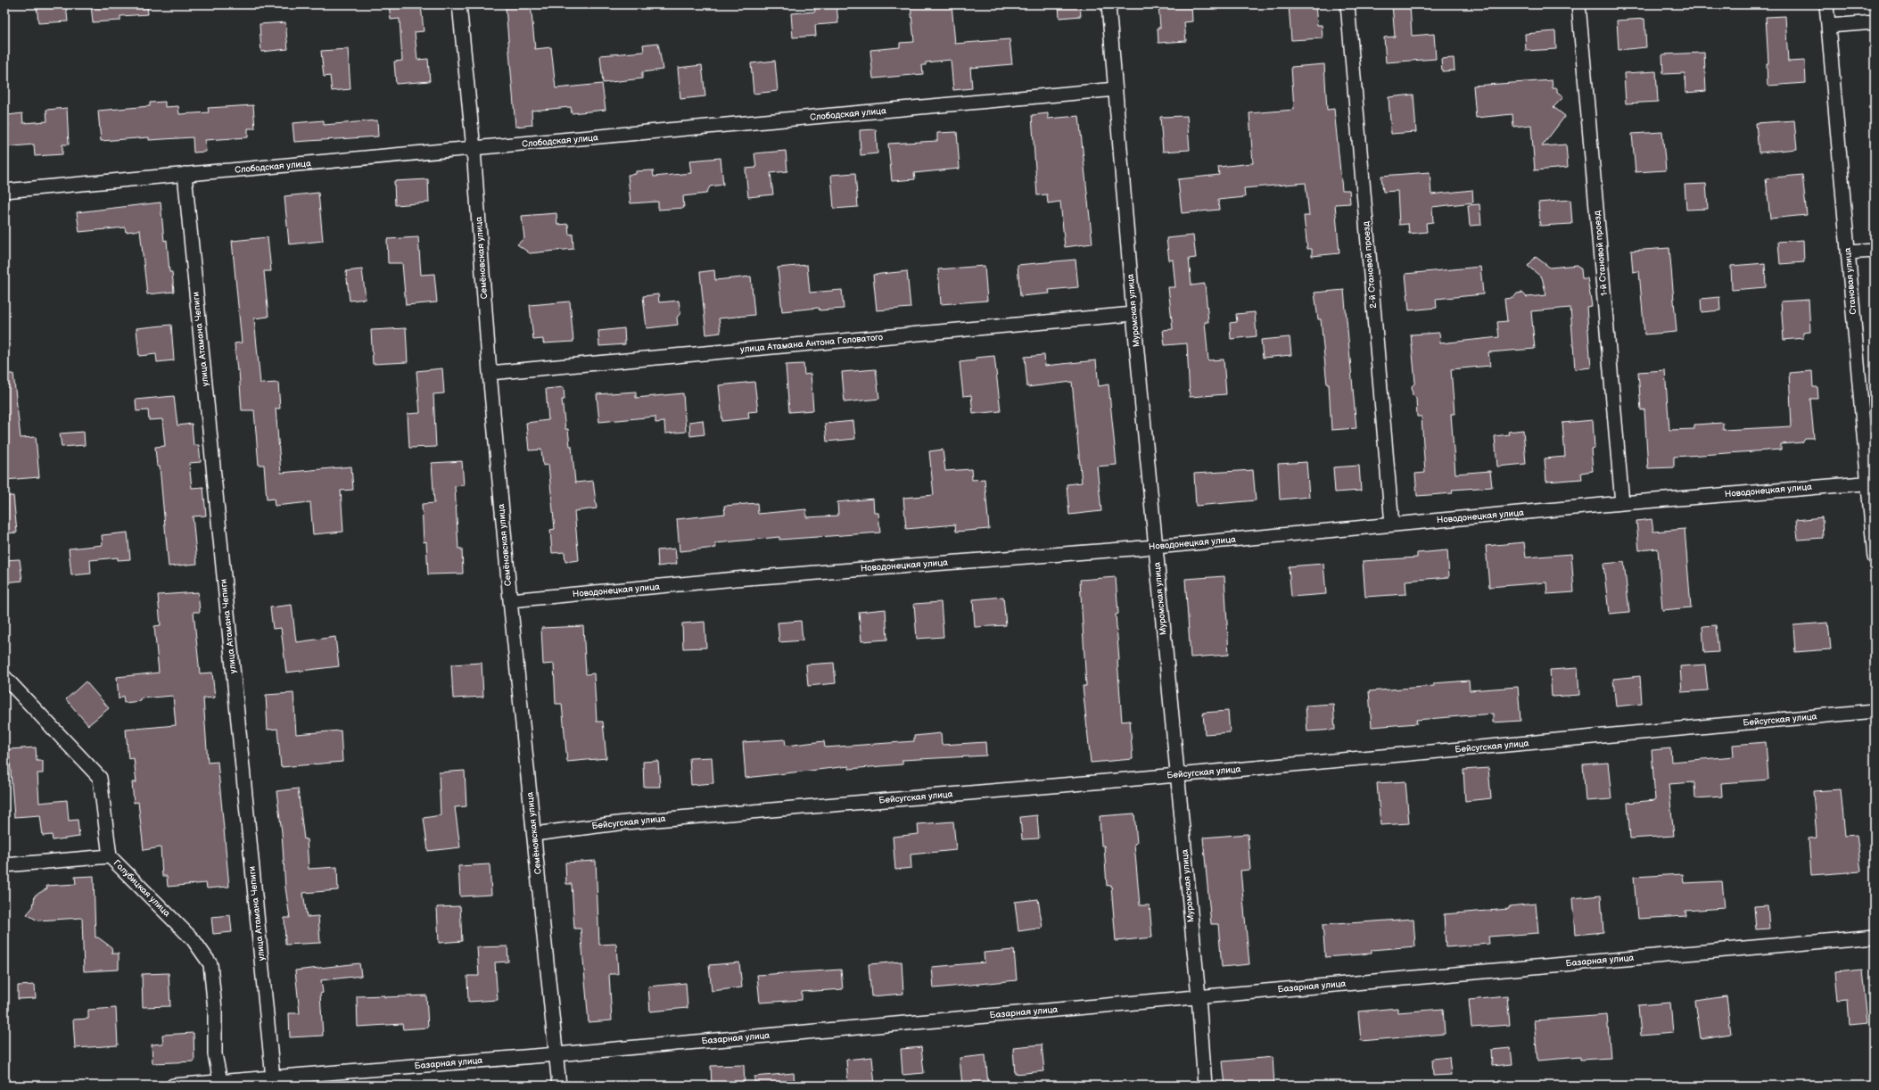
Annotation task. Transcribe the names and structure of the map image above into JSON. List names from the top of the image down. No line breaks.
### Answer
{"streets":{"street":["Слободская улица","1-й Становой проезд","Семёновская улица","2-й Становой проезд","Становая улица","Муромская улица","улица Атамана Чепиги","улица Атамана Антона Головатого","Новодонецкая улица","Бейсугская улица","Голубицкая улица","Базарная улица"]},"crossings":[["Слободская улица","Семёновская улица"],["Слободская улица","Муромская улица"],["Слободская улица","улица Атамана Чепиги"],["1-й Становой проезд","Новодонецкая улица"],["Семёновская улица","улица Атамана Антона Головатого"],["Семёновская улица","Новодонецкая улица"],["Семёновская улица","Бейсугская улица"],["Семёновская улица","Базарная улица"],["2-й Становой проезд","Новодонецкая улица"],["Становая улица","Новодонецкая улица"],["Муромская улица","улица Атамана Антона Головатого"],["Муромская улица","Новодонецкая улица"],["Муромская улица","Бейсугская улица"],["Муромская улица","Базарная улица"],["улица Атамана Чепиги","Базарная улица"],["Голубицкая улица","Базарная улица"]]}
